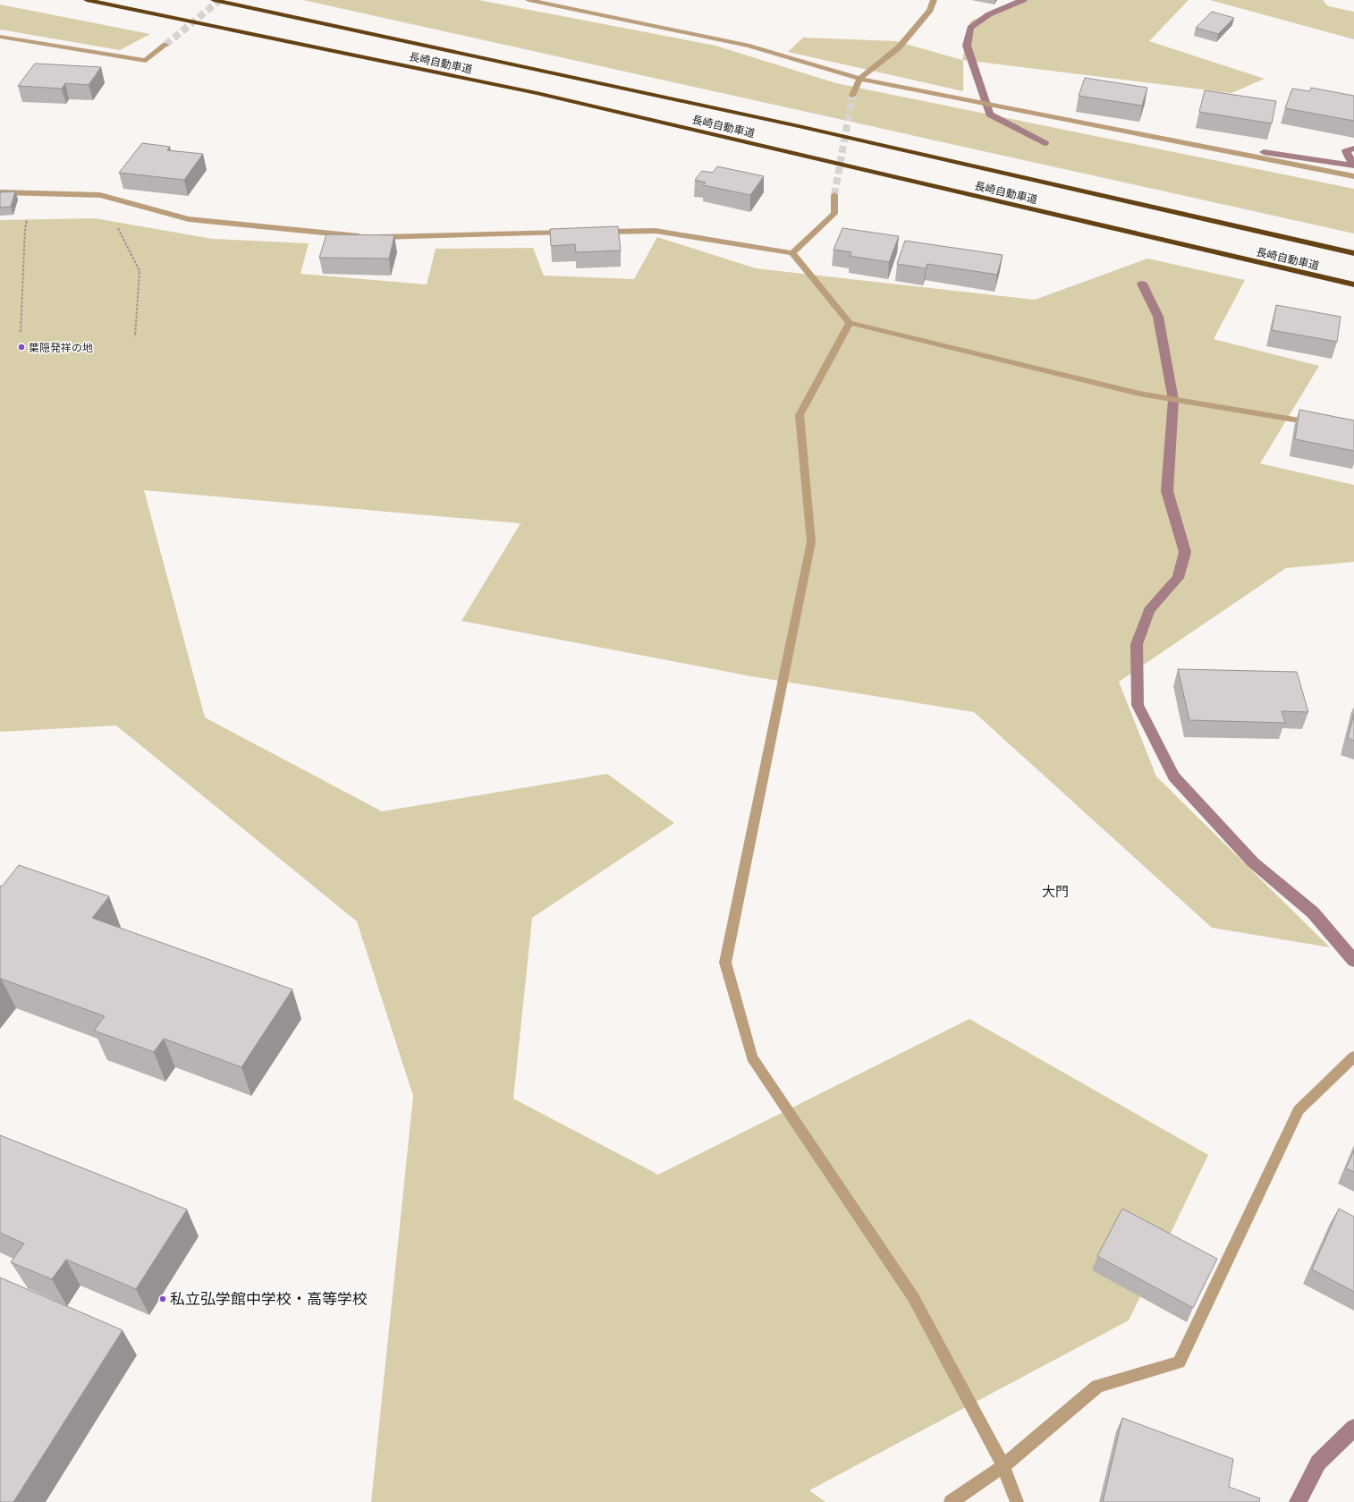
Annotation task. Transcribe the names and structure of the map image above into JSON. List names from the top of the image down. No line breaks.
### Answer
{"streets":{"highway":["長崎自動車道"]},"districts":["大門"],"places":["葉隠発祥の地","私立弘学館中学校・高等学校"]}
